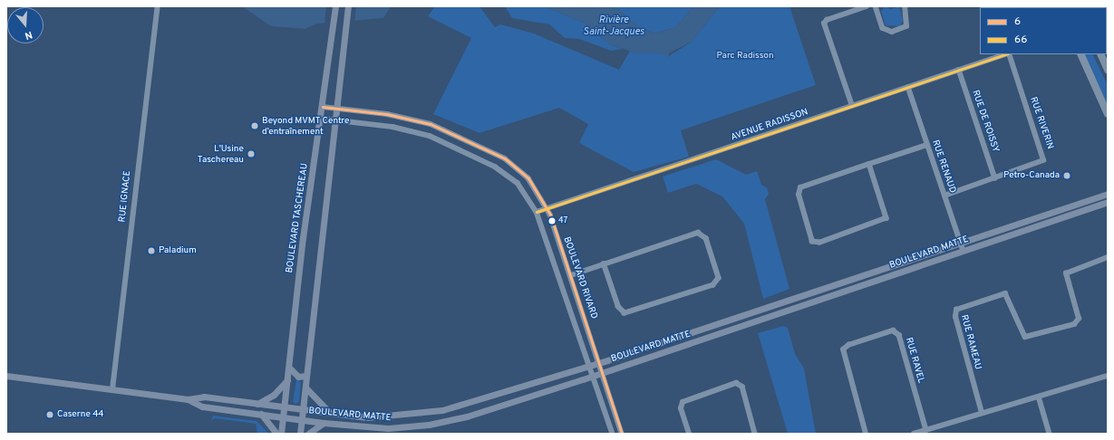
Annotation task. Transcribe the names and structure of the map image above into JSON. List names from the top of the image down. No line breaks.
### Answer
{"streets":{"main road":["BOULEVARD TASCHEREAU","BOULEVARD MATTE"],"street":["RUE DE ROISSY","RUE RIVERIN","AVENUE RADISSON","RUE RENAUD","RUE IGNACE","BOULEVARD RIVARD","RUE RAMEAU","RUE RAVEL"]},"crossings":[["RUE DE ROISSY","RUE RIVERIN"],["RUE DE ROISSY","AVENUE RADISSON"],["RUE RIVERIN","RUE RENAUD"],["AVENUE RADISSON","RUE RENAUD"],["AVENUE RADISSON","BOULEVARD RIVARD"],["RUE RENAUD","BOULEVARD MATTE"],["RUE IGNACE","BOULEVARD MATTE"],["BOULEVARD TASCHEREAU","BOULEVARD MATTE"],["BOULEVARD TASCHEREAU","BOULEVARD RIVARD"],["BOULEVARD MATTE","BOULEVARD RIVARD"]],"water":["Rivière Saint-Jacques"],"parks":["Parc Radisson"],"places":["Beyond MVMT Centre d’entraînement","L'Usine Taschereau","Petro-Canada","47","Paladium","Caserne 44"],"lines":["transit line 66","transit line 6"],"legend":["6","66"],"north":"bottom"}
